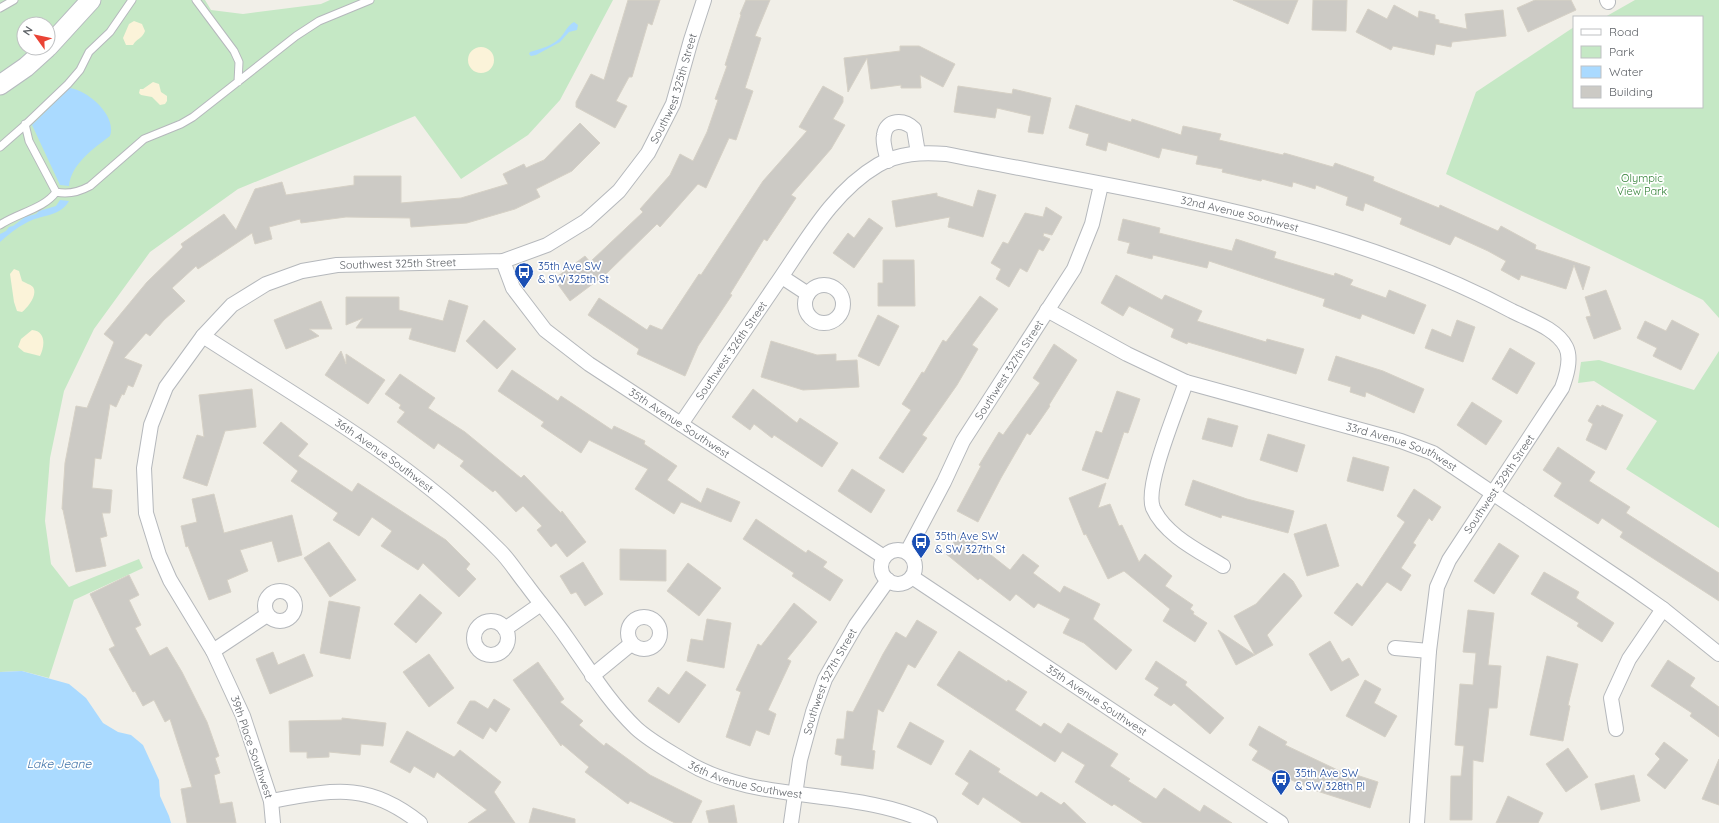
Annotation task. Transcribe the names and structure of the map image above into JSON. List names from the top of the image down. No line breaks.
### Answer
{"streets":{"street":["Southwest 325th Street","32nd Avenue Southwest","Southwest 326th Street","Southwest 327th Street","35th Avenue Southwest","33rd Avenue Southwest","36th Avenue Southwest","Southwest 329th Street","39th Place Southwest"]},"crossings":[["Southwest 325th Street","35th Avenue Southwest"],["Southwest 325th Street","36th Avenue Southwest"],["Southwest 325th Street","39th Place Southwest"],["32nd Avenue Southwest","Southwest 326th Street"],["32nd Avenue Southwest","Southwest 327th Street"],["32nd Avenue Southwest","Southwest 329th Street"],["Southwest 326th Street","35th Avenue Southwest"],["Southwest 327th Street","35th Avenue Southwest"],["Southwest 327th Street","33rd Avenue Southwest"],["Southwest 327th Street","36th Avenue Southwest"],["33rd Avenue Southwest","Southwest 329th Street"]],"water":["Lake Jeane"],"parks":["Olympic View Park"],"places":{"bus stop":["35th Ave SW & SW 325th St","35th Ave SW & SW 327th St","35th Ave SW & SW 328th Pl"]},"legend":["Road","Park","Water","Building"],"north":"top left"}
